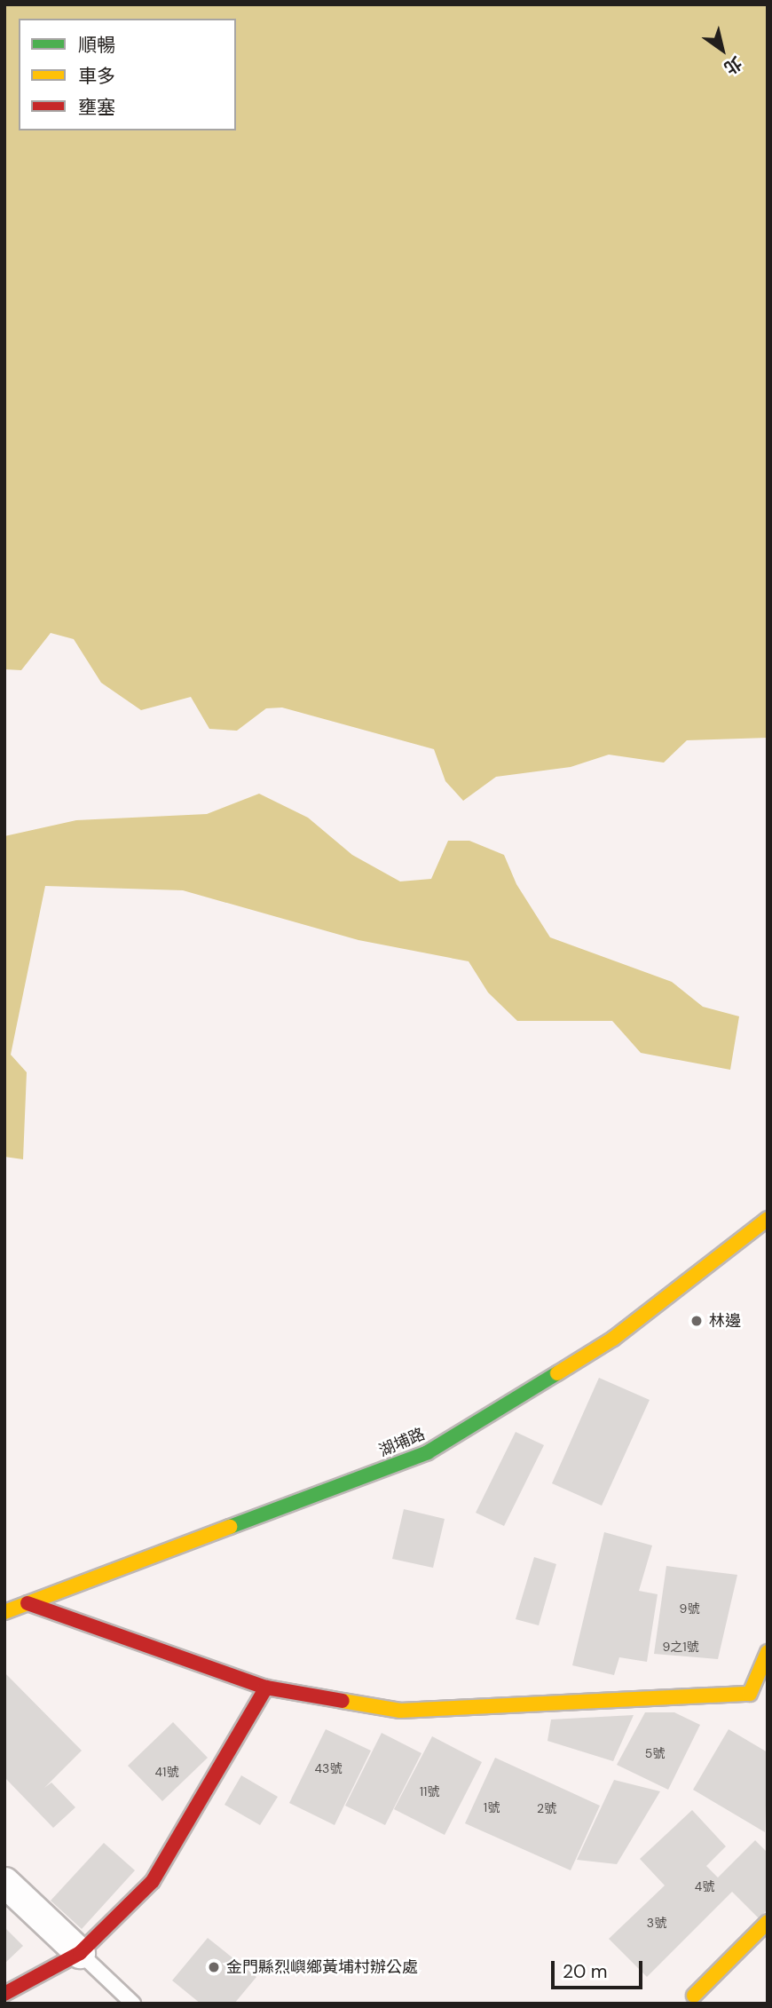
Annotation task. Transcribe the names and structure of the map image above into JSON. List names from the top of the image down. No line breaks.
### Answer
{"streets":{"street":["湖埔路"]},"places":["林邊","金門縣烈嶼鄉黃埔村辦公處"],"house_numbers":["9號","9之1號","5號","43號","41號","11號","1號","2號","4號","3號"],"legend":["順暢","車多","壅塞"],"scale_bar":"20 m","north":"bottom right"}
